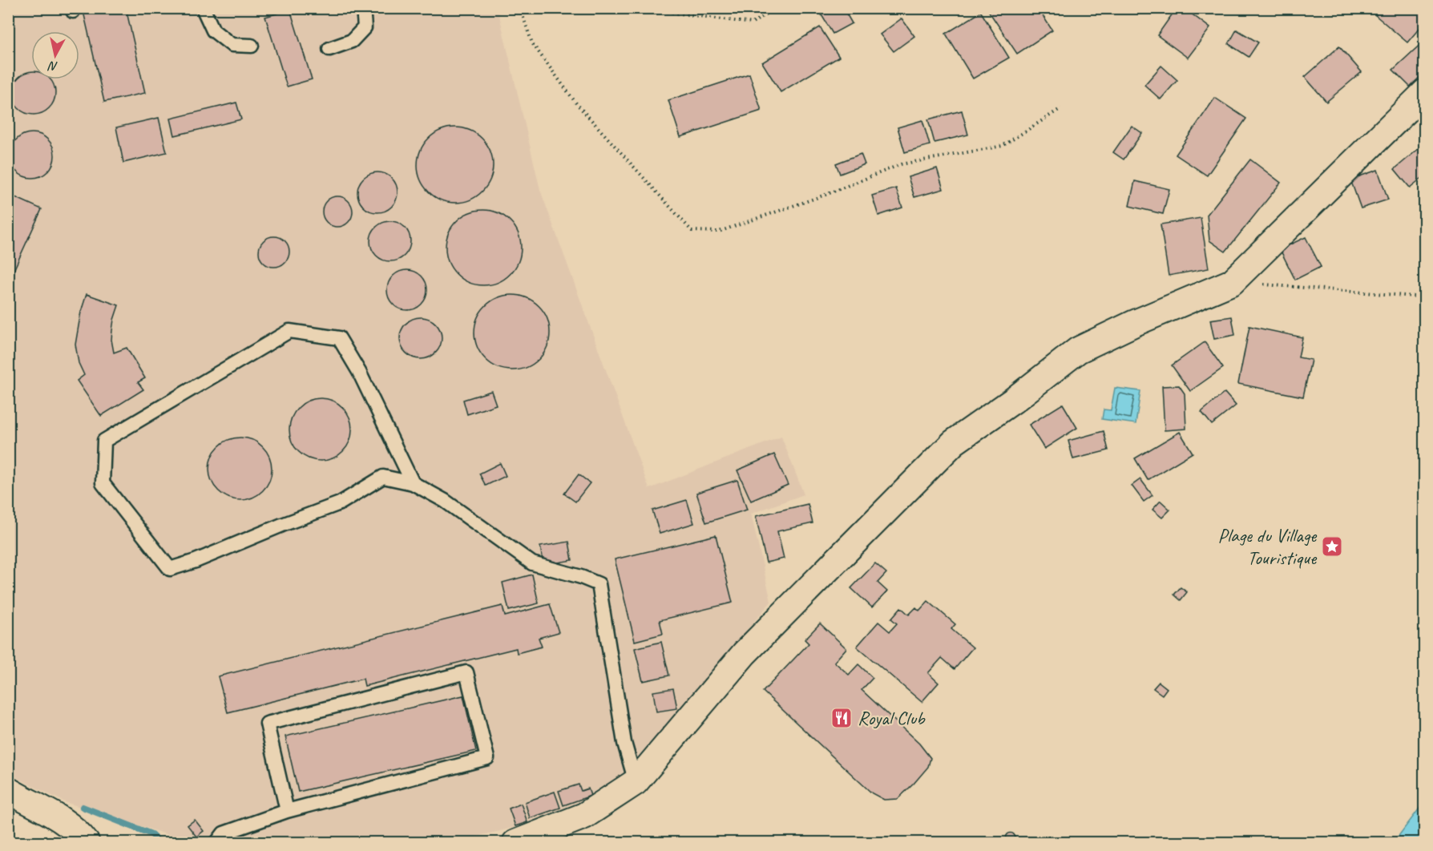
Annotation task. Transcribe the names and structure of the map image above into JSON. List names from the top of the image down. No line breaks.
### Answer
{"places":{"place":["Plage du Village Touristique"],"restaurant":["Royal Club"]},"north":"bottom"}
